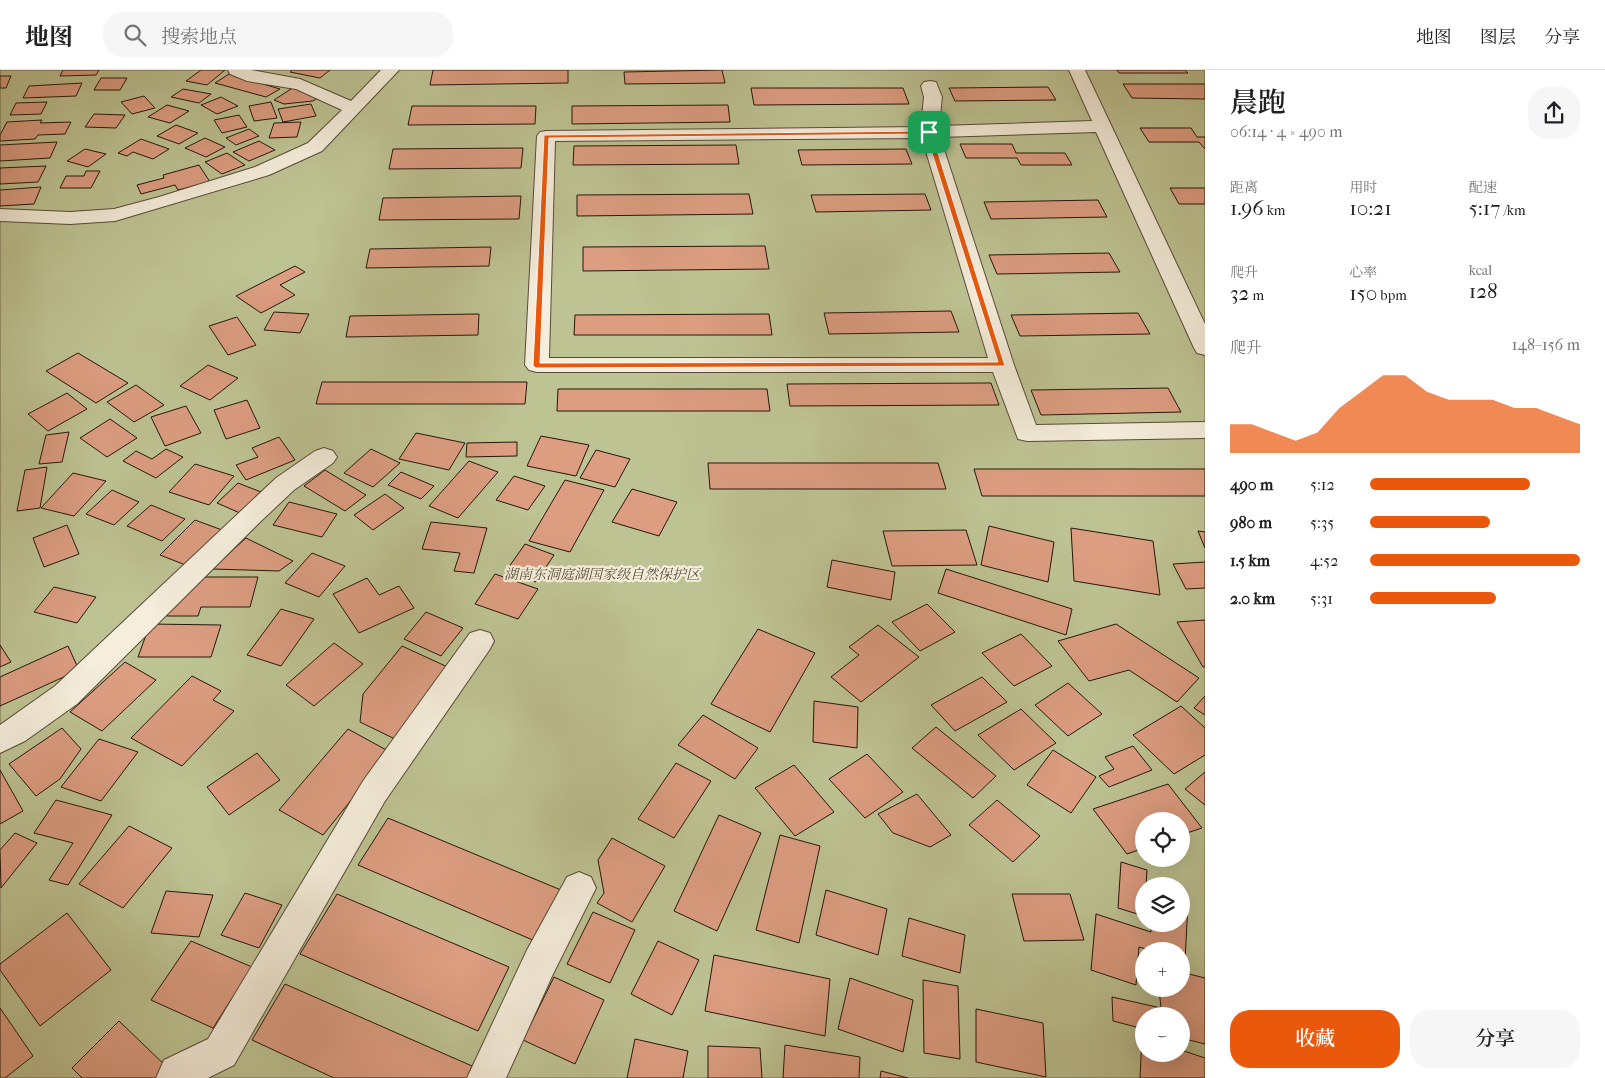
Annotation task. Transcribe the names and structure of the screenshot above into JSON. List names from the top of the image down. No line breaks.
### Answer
{"parks":["湖南东洞庭湖国家级自然保护区"],"page":{"header":"地图","search":"搜索地点","nav":["地图","图层","分享"],"heading":["晨跑","06:14 · 4 × 490 m"],"stats":[["距离","1.96 km"],["用时","10:21"],["配速","5:17 /km"],["爬升","32 m"],["心率","150 bpm"],["kcal","128"]],"chart":["爬升","148–156 m"],"list":[{"name":"490 m","note":"5:12"},{"name":"980 m","note":"5:35"},{"name":"1.5 km","note":"4:52"},{"name":"2.0 km","note":"5:31"}],"map_buttons":["+","−"],"buttons":["收藏","分享"]}}
